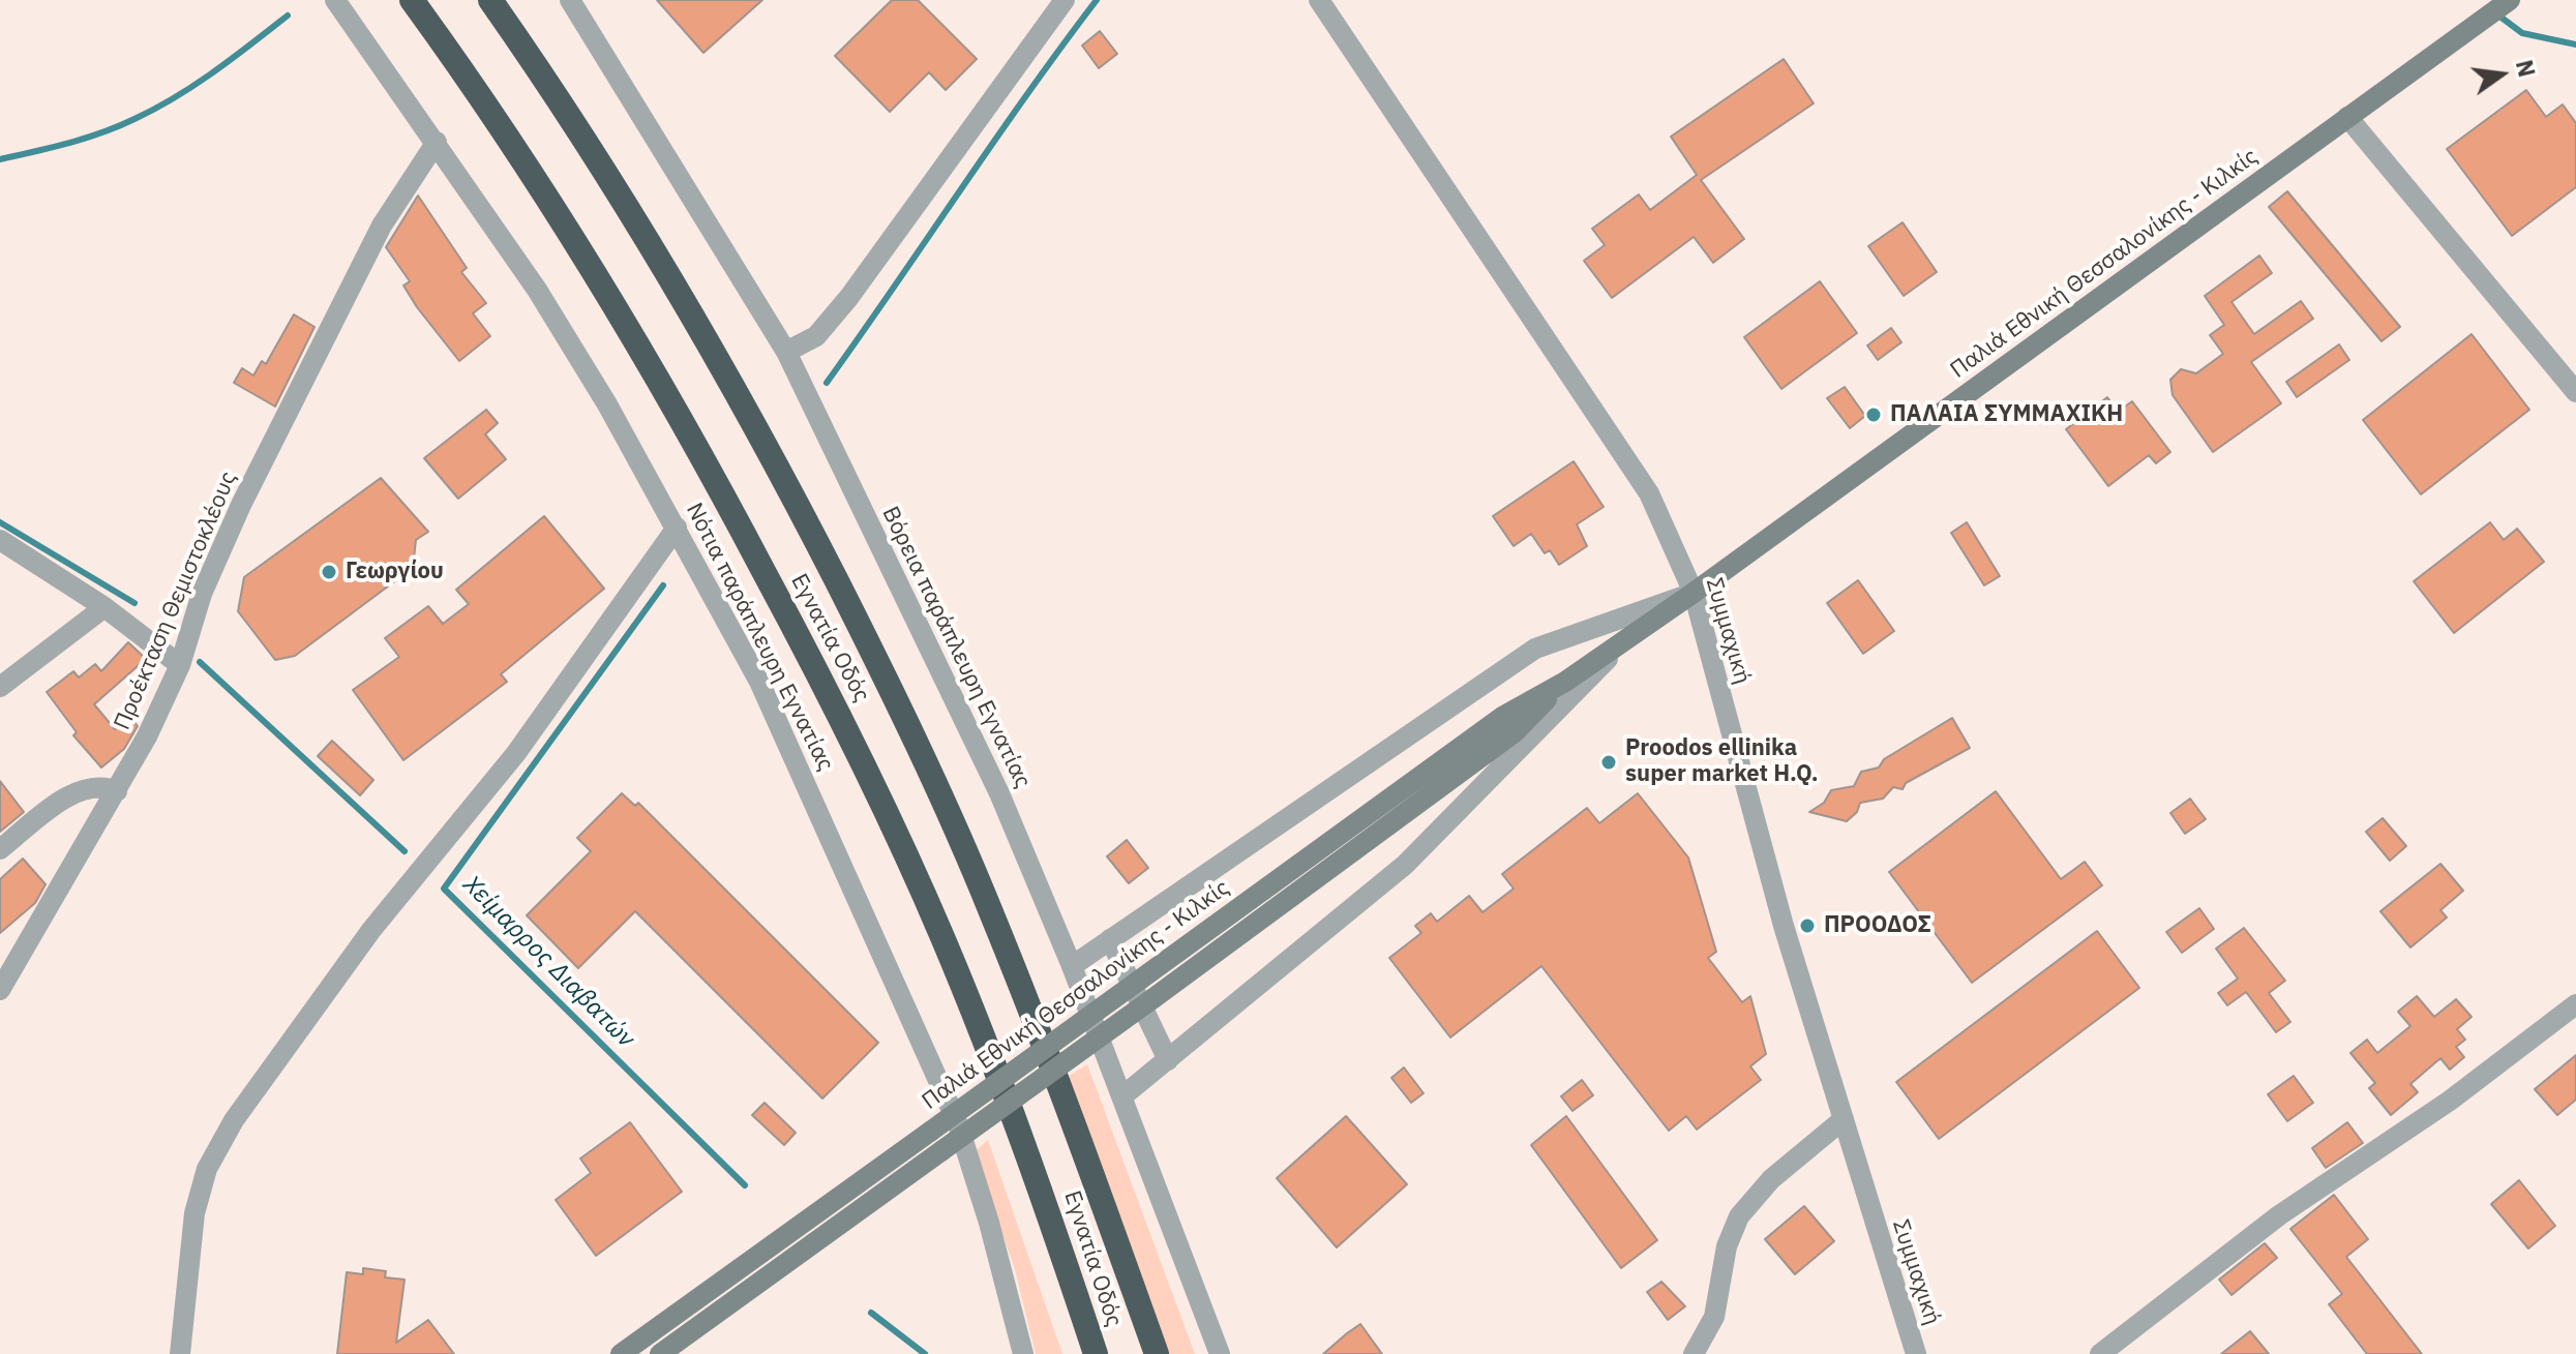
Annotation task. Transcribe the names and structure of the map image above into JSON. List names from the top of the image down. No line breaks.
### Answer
{"streets":{"highway":["Εγνατία Οδός"],"main road":["Παλιά Εθνική Θεσσαλονίκης - Κιλκίς"],"street":["Προέκταση Θεμιστοκλέους","Συμμαχική","Νότια παράπλευρη Εγνατίας","Βόρεια παράπλευρη Εγνατίας"]},"crossings":[["Παλιά Εθνική Θεσσαλονίκης - Κιλκίς","Συμμαχική"],["Προέκταση Θεμιστοκλέους","Νότια παράπλευρη Εγνατίας"]],"water":["Χείμαρρος Διαβατών"],"places":["ΠΑΛΑΙΑ ΣΥΜΜΑΧΙΚΗ","Γεωργίου","Proodos ellinika super market H.Q.","ΠΡΟΟΔΟΣ"],"north":"right"}
